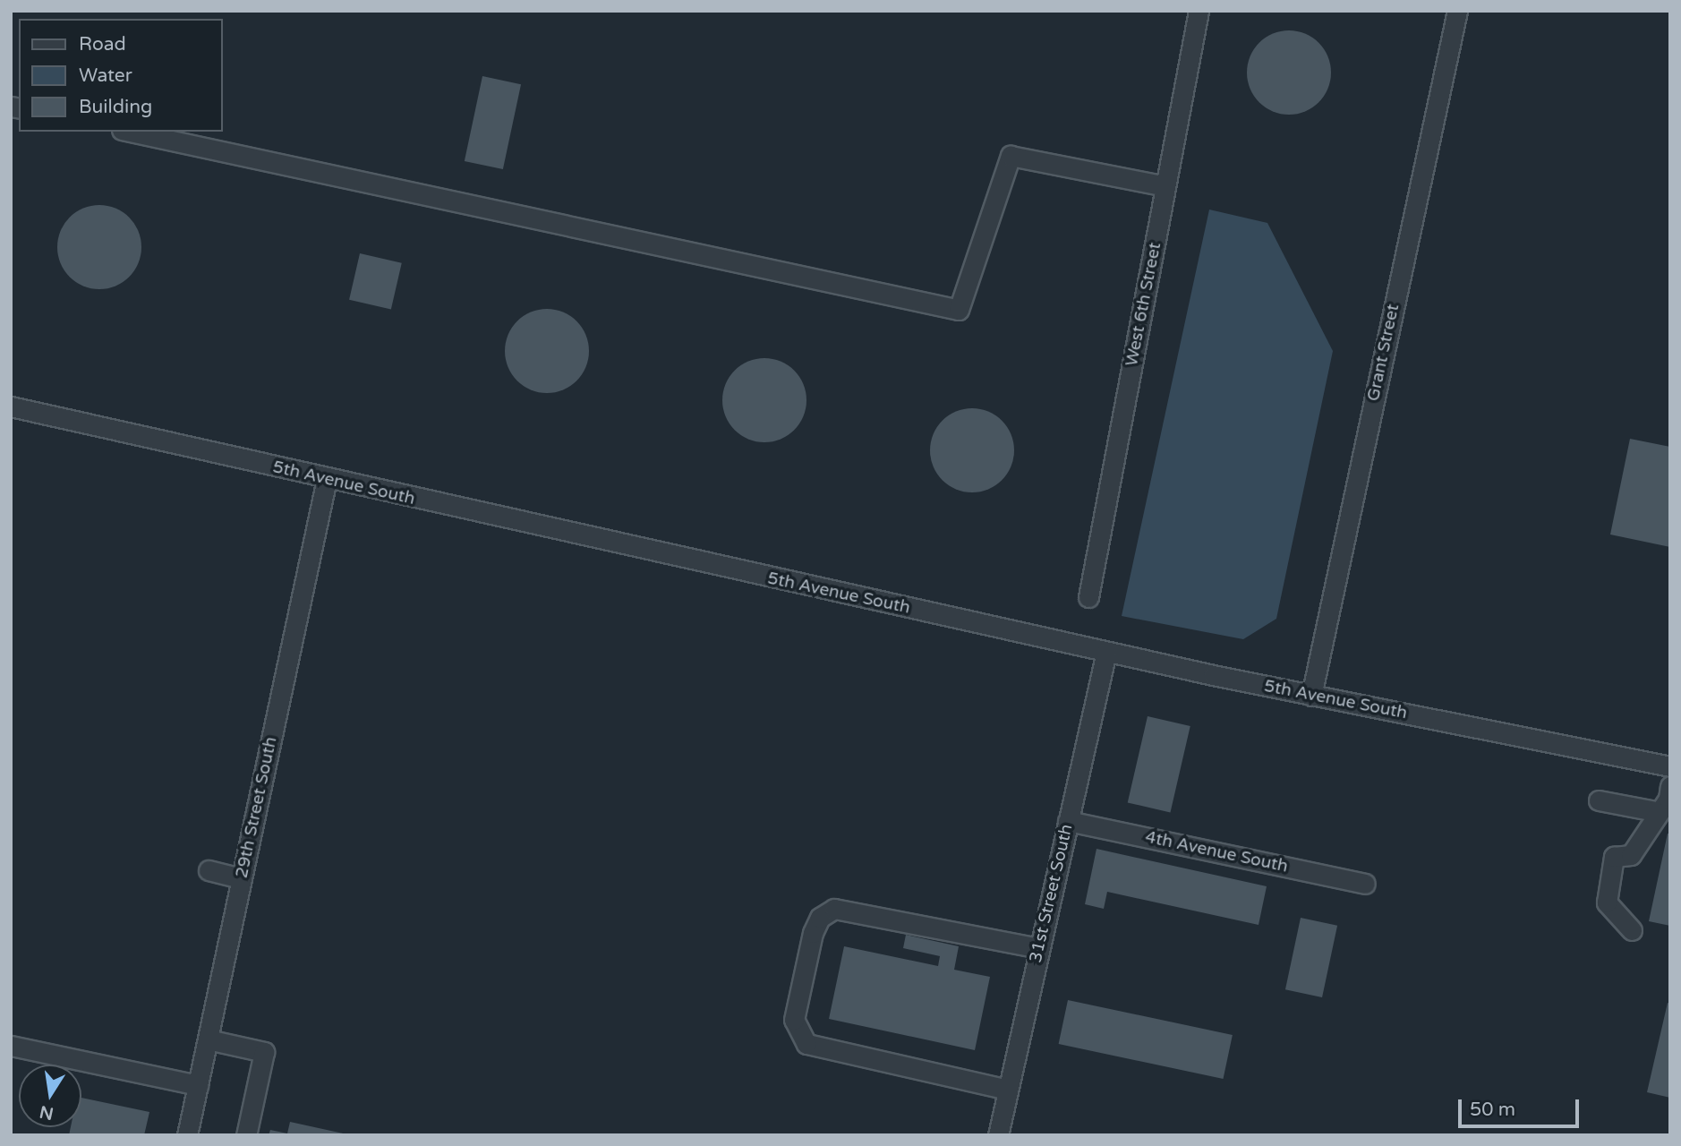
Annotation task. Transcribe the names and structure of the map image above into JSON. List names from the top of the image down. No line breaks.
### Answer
{"streets":{"street":["West 6th Street","Grant Street","5th Avenue South","29th Street South","4th Avenue South","31st Street South"]},"crossings":[["Grant Street","5th Avenue South"],["5th Avenue South","29th Street South"],["5th Avenue South","31st Street South"],["4th Avenue South","31st Street South"]],"legend":["Road","Water","Building"],"scale_bar":"50 m","north":"bottom"}
